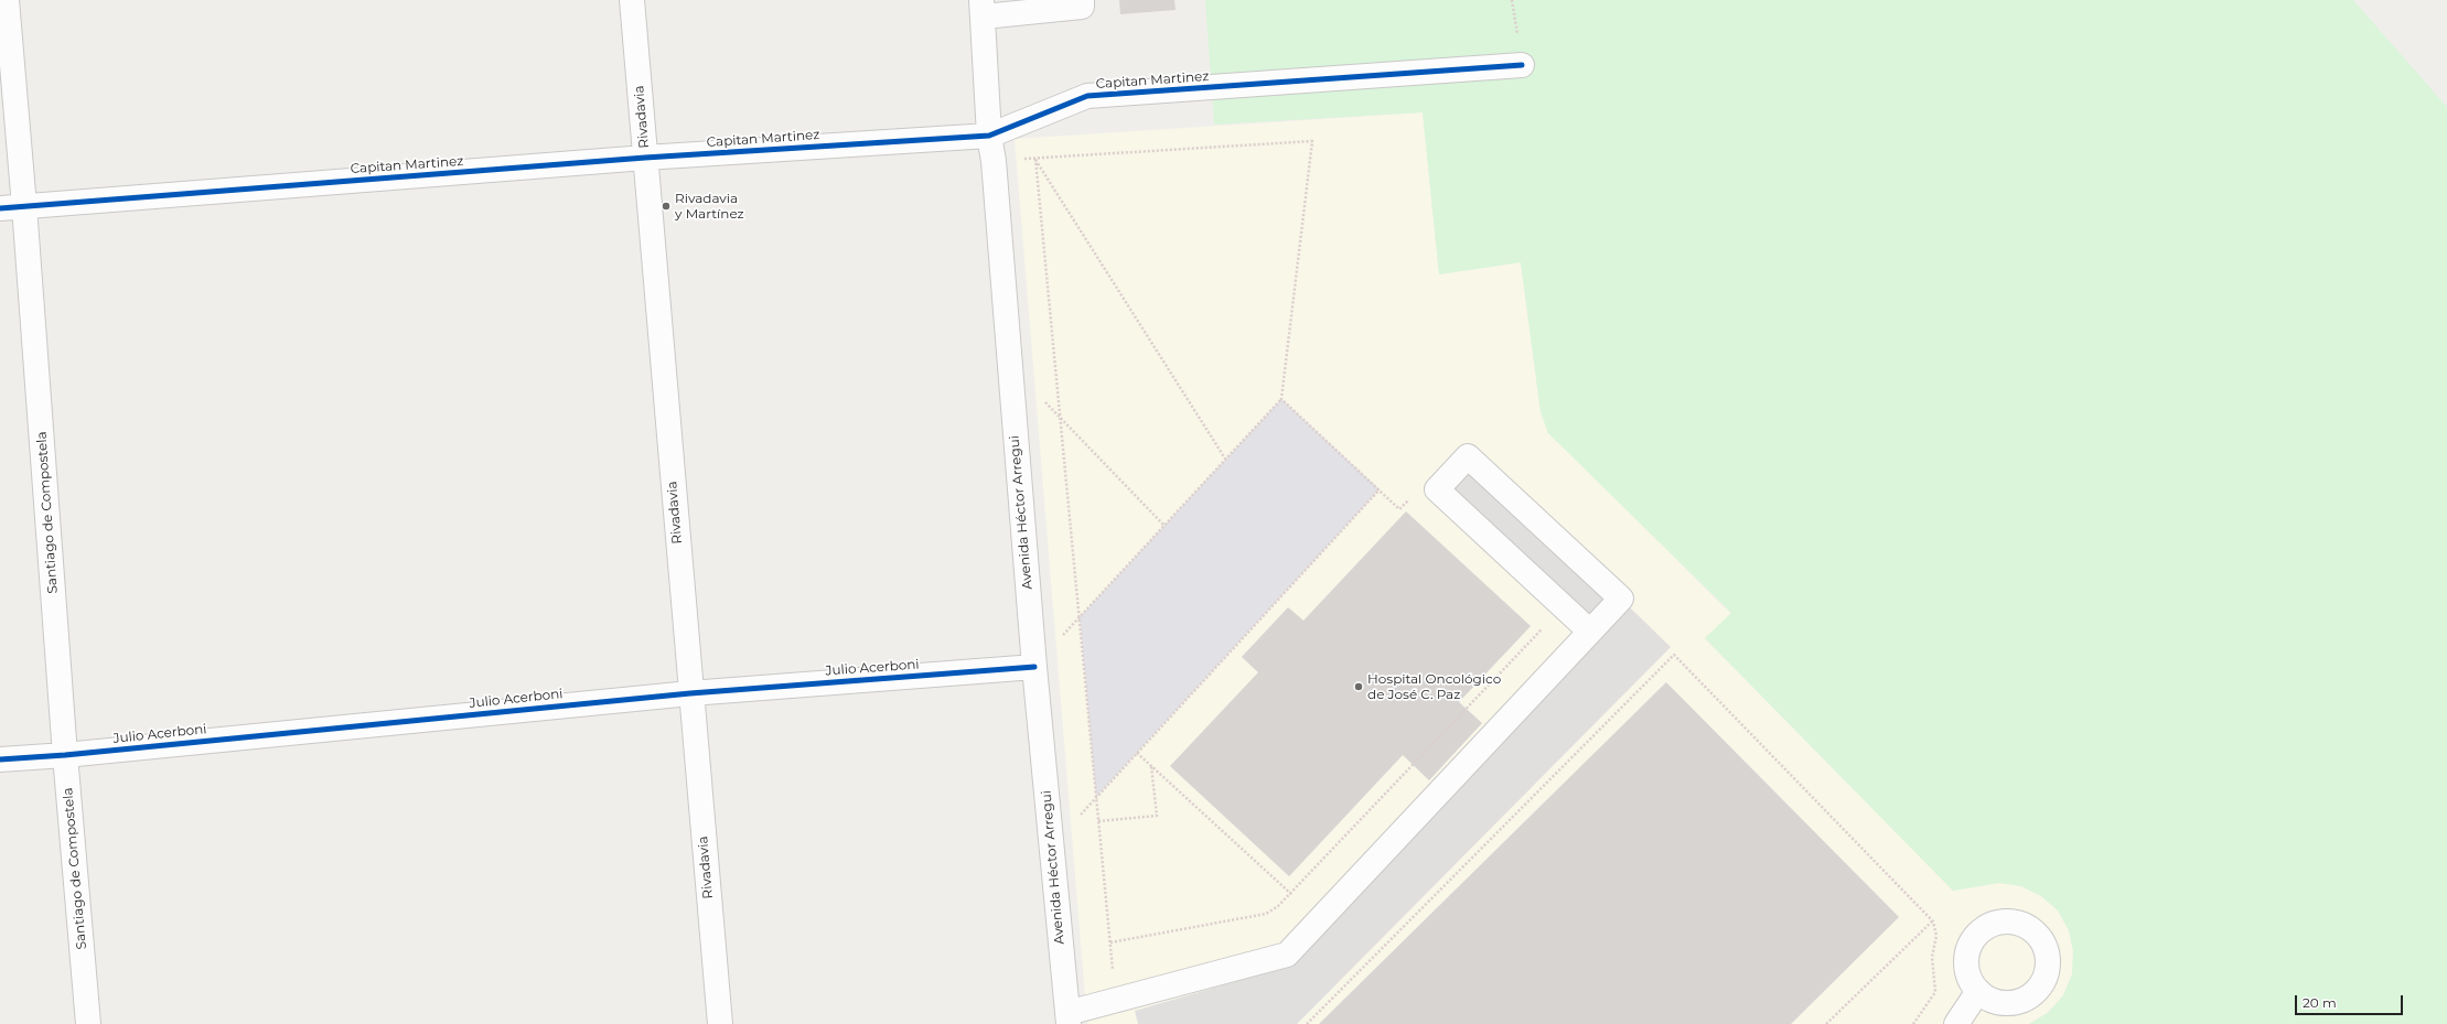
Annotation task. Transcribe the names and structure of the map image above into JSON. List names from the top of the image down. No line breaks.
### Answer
{"streets":{"street":["Capitan Martinez","Rivadavia","Santiago de Compostela","Avenida Héctor Arregui","Julio Acerboni"]},"crossings":[["Capitan Martinez","Rivadavia"],["Capitan Martinez","Santiago de Compostela"],["Capitan Martinez","Avenida Héctor Arregui"],["Rivadavia","Julio Acerboni"],["Santiago de Compostela","Julio Acerboni"],["Avenida Héctor Arregui","Julio Acerboni"]],"places":["Rivadavia y Martínez","Hospital Oncológico de José C. Paz"],"scale_bar":"20 m"}
